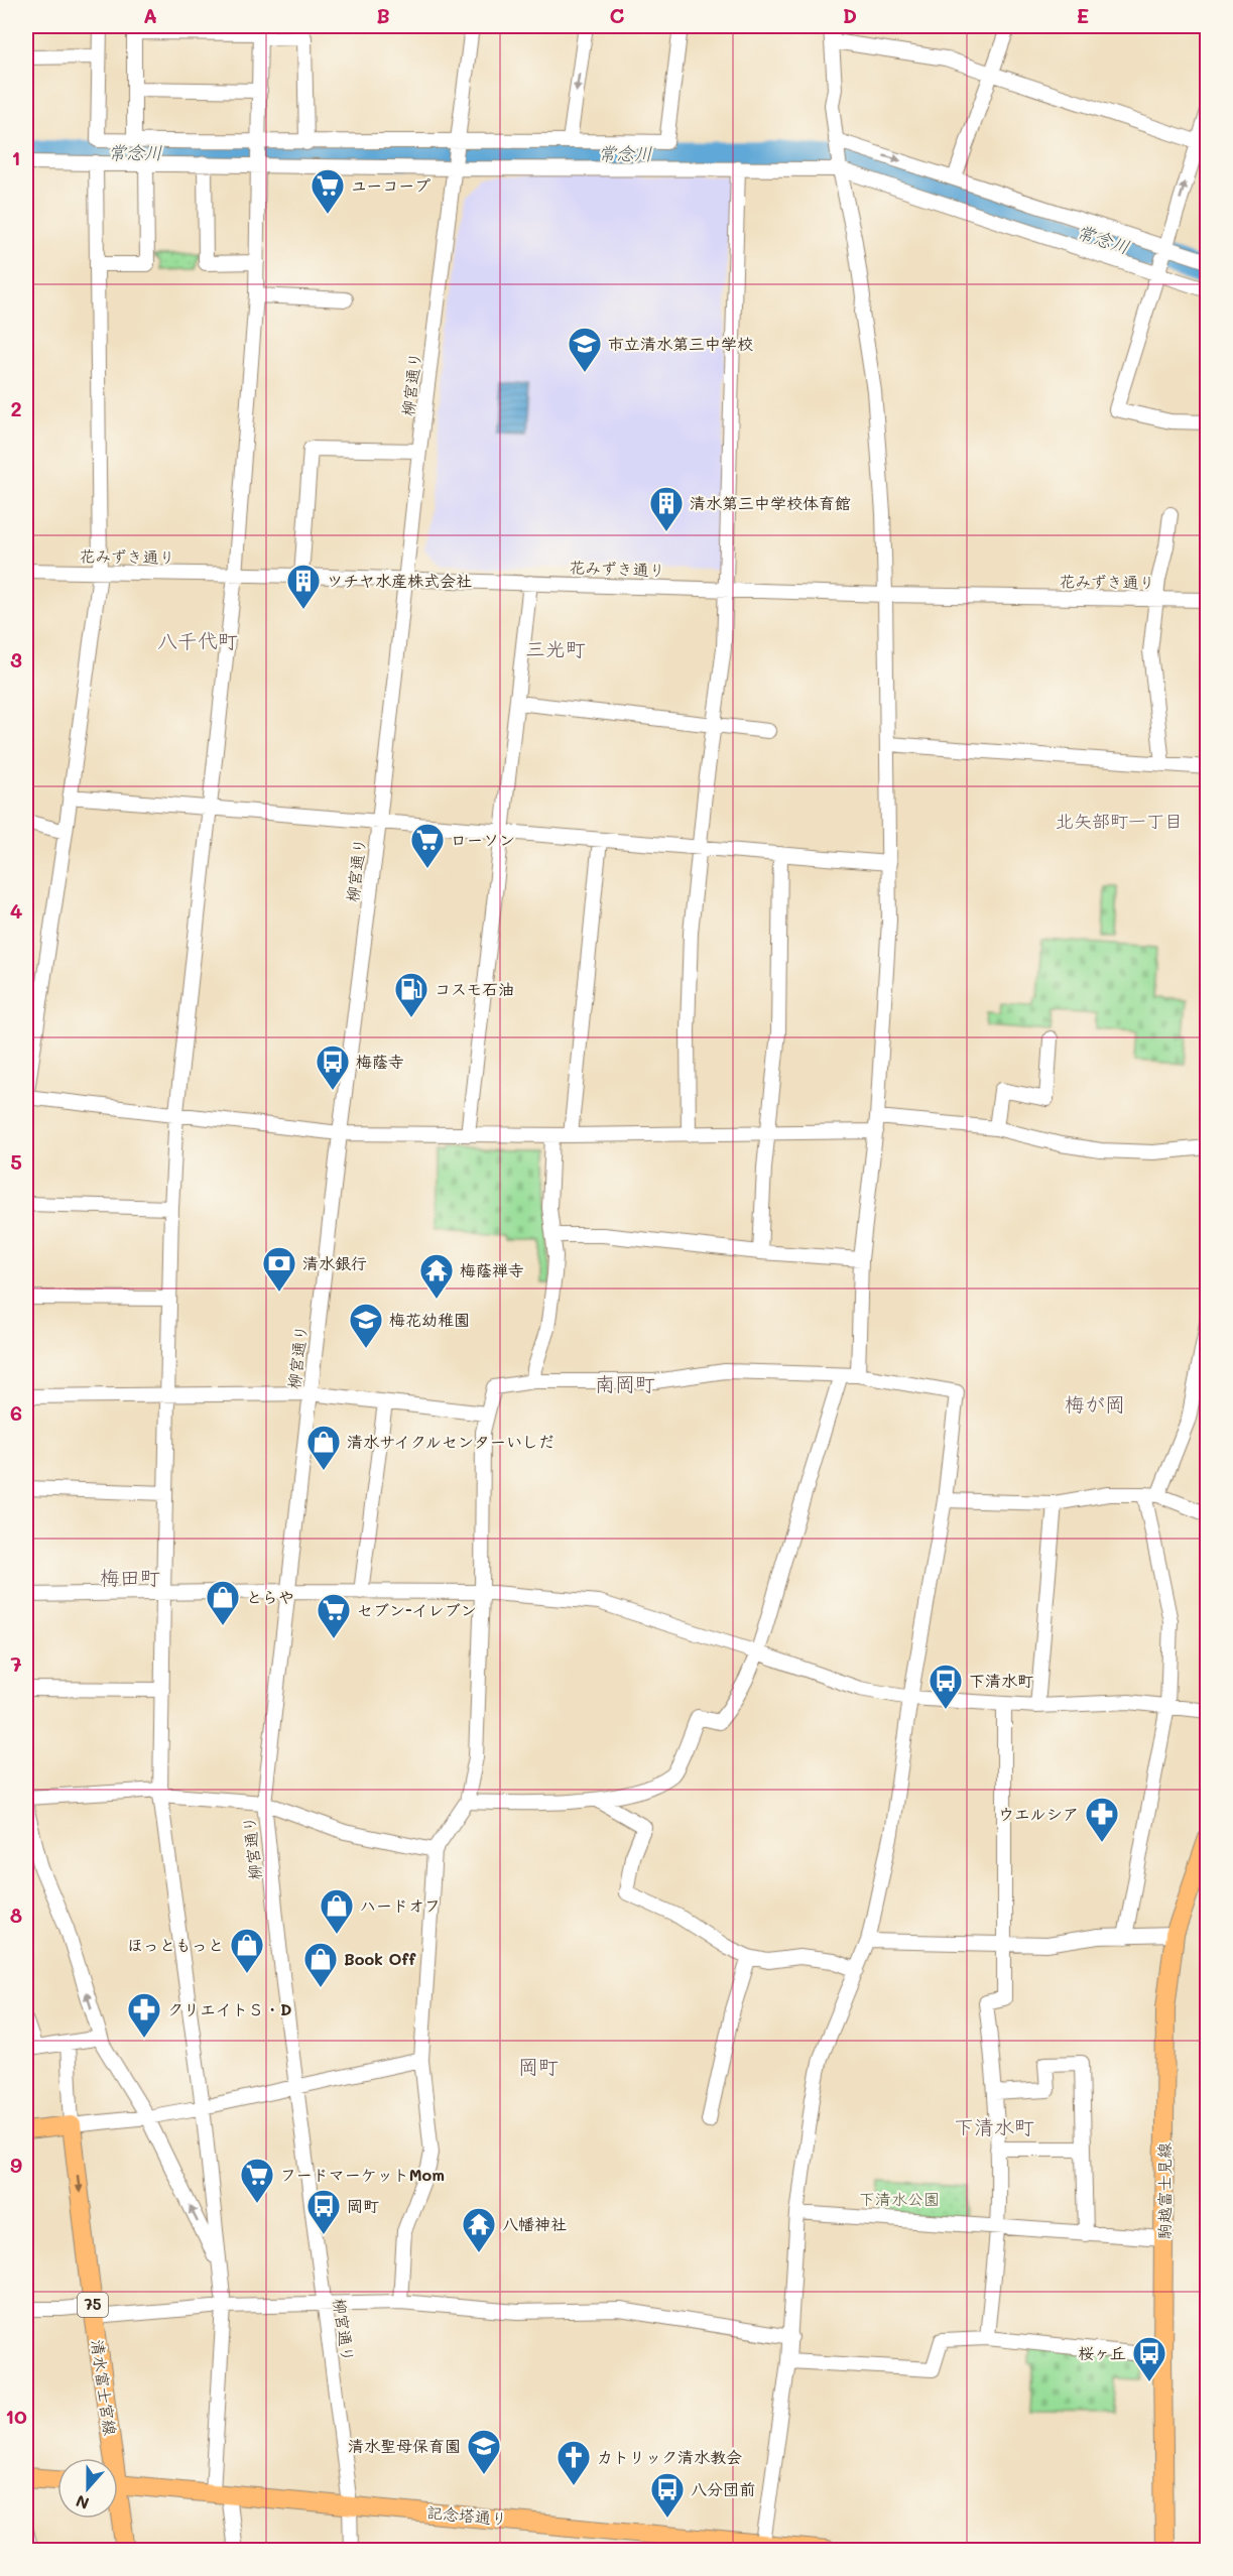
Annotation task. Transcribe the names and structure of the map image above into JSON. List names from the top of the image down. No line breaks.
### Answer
{"streets":{"main road":["駒越富士見線","75","清水富士宮線","記念塔通り"],"street":["柳宮通り","花みずき通り"]},"crossings":[["柳宮通り","花みずき通り"],["柳宮通り","記念塔通り"]],"one_way":["清水富士宮線"],"districts":["八千代町","三光町","北矢部町一丁目","南岡町","梅が岡","梅田町","岡町","下清水町"],"water":["常念川"],"parks":["下清水公園"],"places":{"supermarket":["ユーコープ","ローソン","セブン-イレブン","フードマーケットMom"],"school or university":["市立清水第三中学校","梅花幼稚園","清水聖母保育園"],"building":["清水第三中学校体育館","ツチヤ水産株式会社"],"fuel station":["コスモ石油"],"bus stop":["梅蔭寺","下清水町","岡町","桜ヶ丘","八分団前"],"bank":["清水銀行"],"temple":["梅蔭禅寺","八幡神社"],"shop":["清水サイクルセンターいしだ","とらや","ハードオフ","ほっともっと","Book Off"],"pharmacy":["ウエルシア","クリエイトＳ・D"],"church":["カトリック清水教会"]},"north":"bottom","grid":{"columns":["A","B","C","D","E"],"rows":["1","2","3","4","5","6","7","8","9","10"]}}
